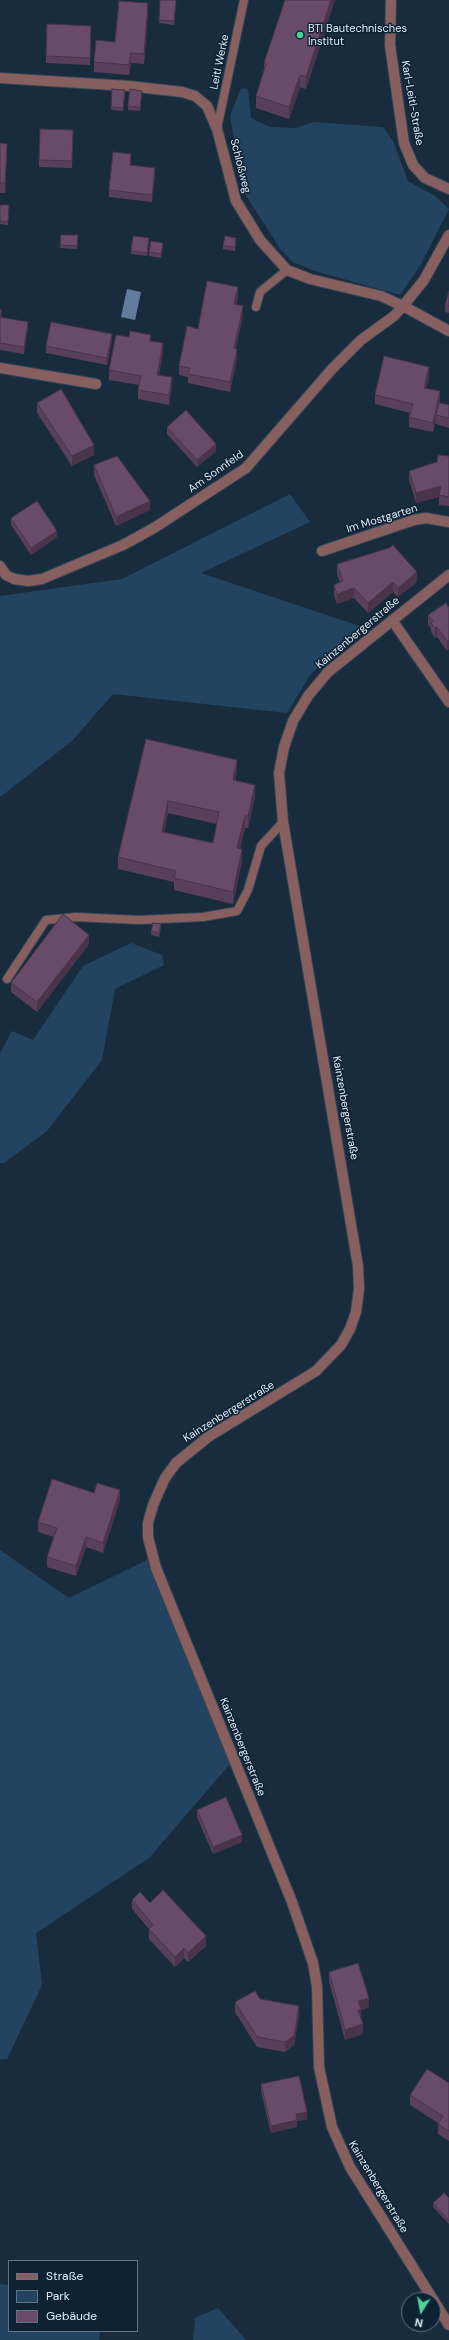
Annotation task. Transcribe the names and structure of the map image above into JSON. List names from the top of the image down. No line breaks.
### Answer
{"streets":{"street":["Karl-Leitl-Straße","Schloßweg","Am Sonnfeld","Im Mostgarten","Kainzenbergerstraße"],"lane":["Leitl Werke"]},"crossings":[["Leitl Werke","Schloßweg"],["Schloßweg","Am Sonnfeld"]],"places":["BTI Bautechnisches Institut"],"legend":["Straße","Park","Gebäude"],"north":"bottom"}
